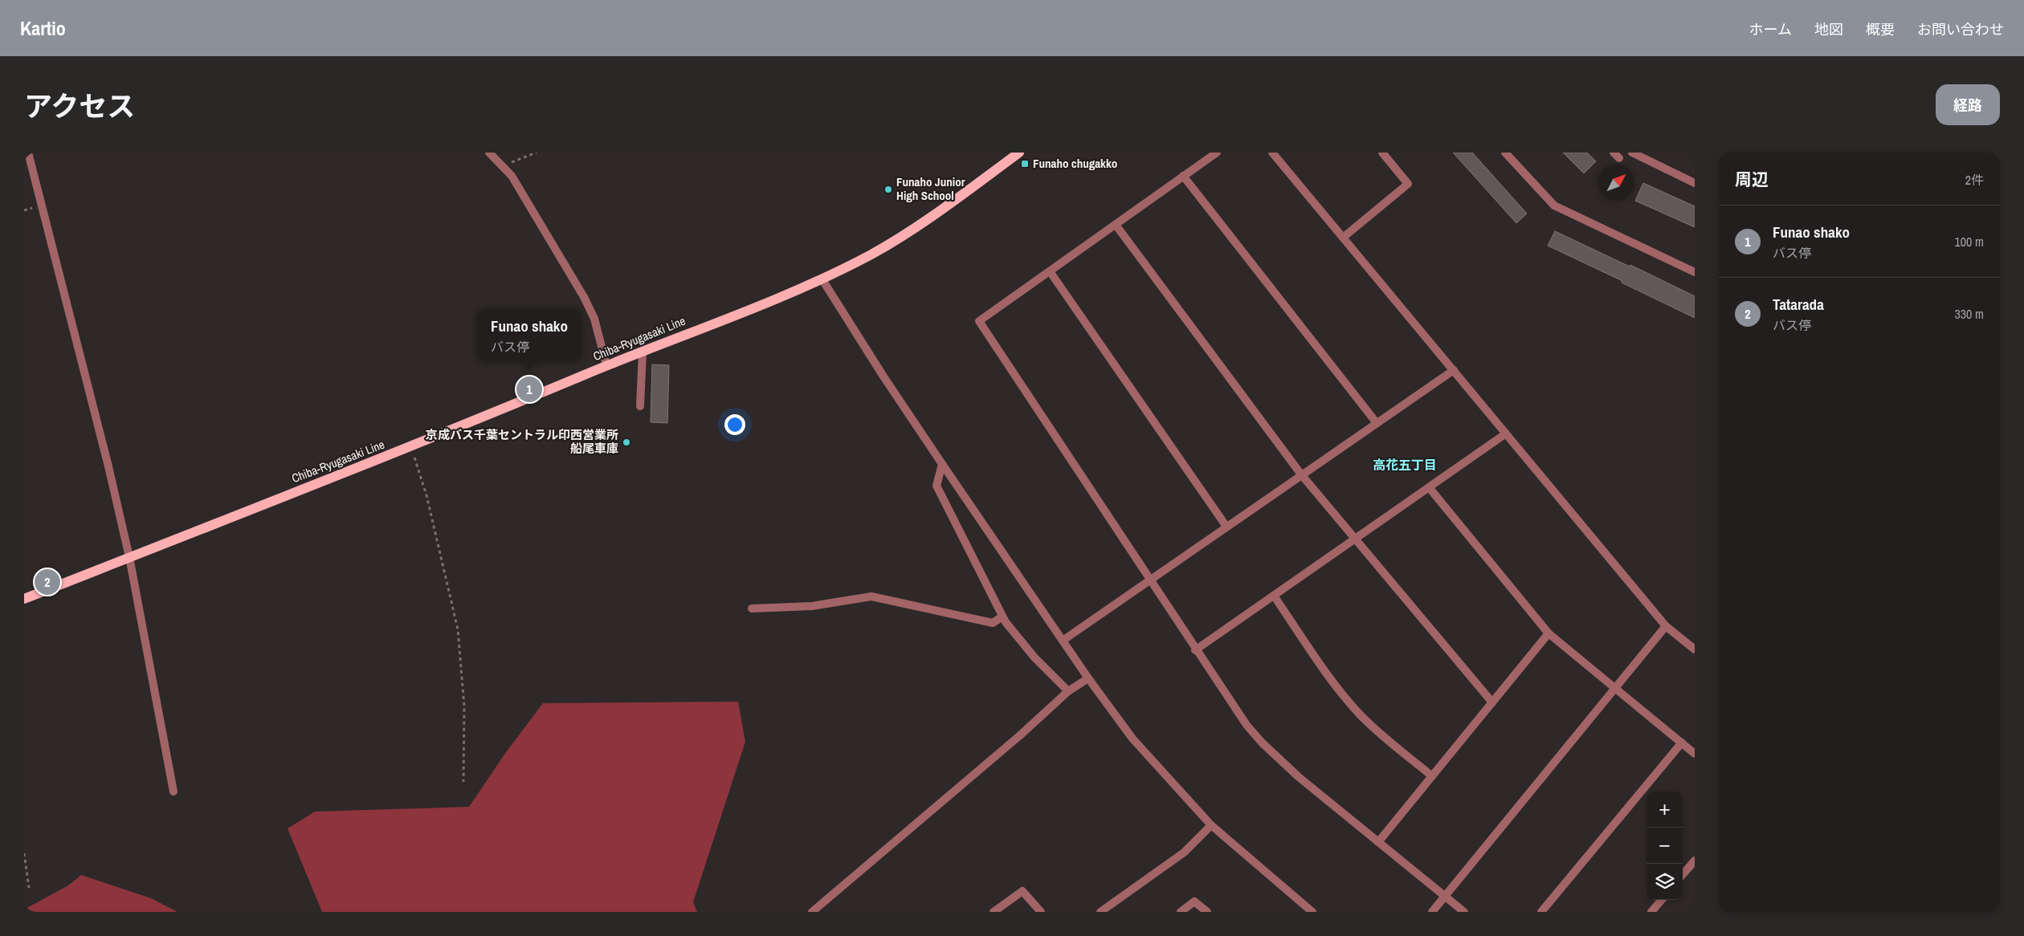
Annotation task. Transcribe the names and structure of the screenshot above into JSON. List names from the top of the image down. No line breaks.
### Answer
{"streets":{"main road":["Chiba-Ryugasaki Line"]},"districts":["高花五丁目"],"places":{"transit":["Funaho chugakko"],"other":["Funaho Junior High School","京成バス千葉セントラル印西営業所 船尾車庫"]},"north":"top right","page":{"header":"Kartio","nav":["ホーム","地図","概要","お問い合わせ"],"title":"アクセス","buttons":"経路","heading":["周辺","2件"],"list":[{"mark":"1","name":"Funao shako","note":"バス停","value":"100 m"},{"mark":"2","name":"Tatarada","note":"バス停","value":"330 m"}],"popup":["Funao shako","バス停"],"pins":["1","2"],"map_buttons":["+","−"]}}
